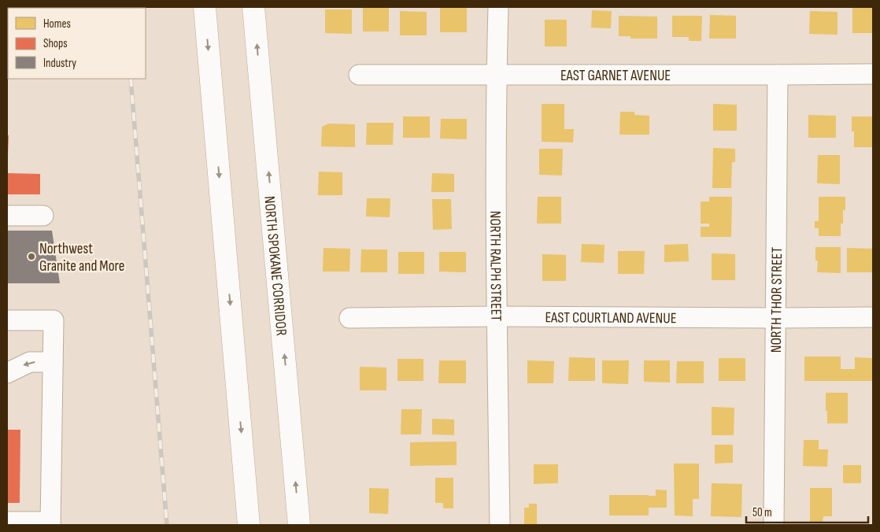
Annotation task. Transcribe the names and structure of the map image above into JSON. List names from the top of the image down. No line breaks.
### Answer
{"streets":{"highway":["NORTH SPOKANE CORRIDOR"],"street":["EAST GARNET AVENUE","NORTH RALPH STREET","NORTH THOR STREET","EAST COURTLAND AVENUE"]},"crossings":[["EAST GARNET AVENUE","NORTH RALPH STREET"],["EAST GARNET AVENUE","NORTH THOR STREET"],["NORTH RALPH STREET","EAST COURTLAND AVENUE"],["NORTH THOR STREET","EAST COURTLAND AVENUE"]],"places":["Northwest Granite and More"],"legend":["Homes","Shops","Industry"],"scale_bar":"50 m"}
